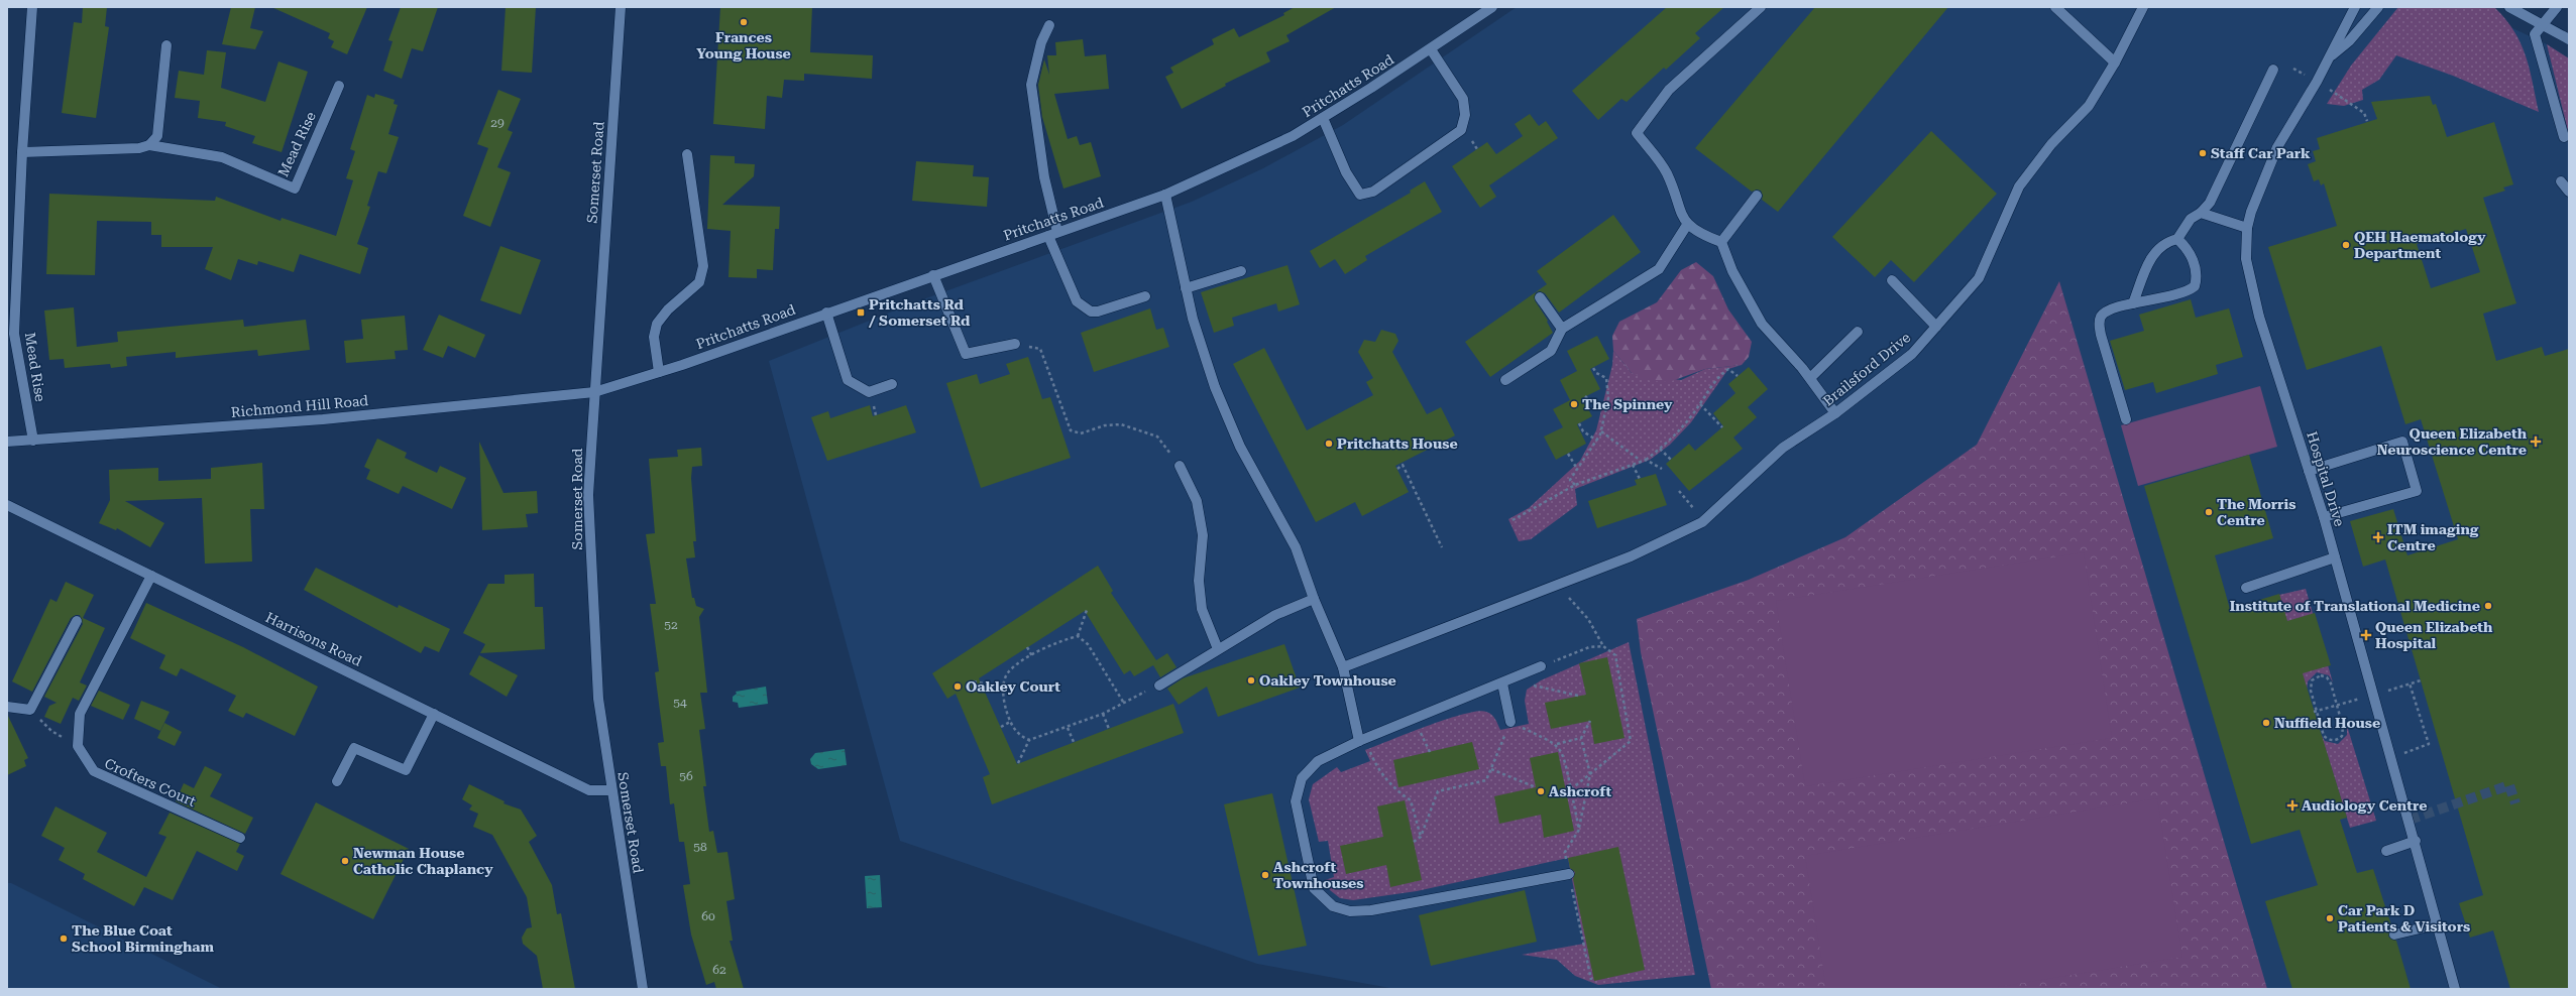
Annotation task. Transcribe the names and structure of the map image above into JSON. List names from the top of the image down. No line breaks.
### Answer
{"streets":{"street":["Pritchatts Road","Mead Rise","Somerset Road","Brailsford Drive","Richmond Hill Road","Hospital Drive","Harrisons Road","Crofters Court"]},"crossings":[["Pritchatts Road","Somerset Road"],["Pritchatts Road","Richmond Hill Road"],["Mead Rise","Richmond Hill Road"],["Somerset Road","Richmond Hill Road"],["Somerset Road","Harrisons Road"]],"places":{"other":["Frances Young House","Staff Car Park","QEH Haematology Department","The Spinney","Pritchatts House","The Morris Centre","Institute of Translational Medicine","Oakley Townhouse","Oakley Court","Nuffield House","Ashcroft","Newman House Catholic Chaplancy","Ashcroft Townhouses","Car Park D Patients & Visitors","The Blue Coat School Birmingham"],"transit":["Pritchatts Rd / Somerset Rd"],"health":["Queen Elizabeth Neuroscience Centre","ITM imaging Centre","Queen Elizabeth Hospital","Audiology Centre"]},"house_numbers":["29","52","54","56","58","60","62"]}
